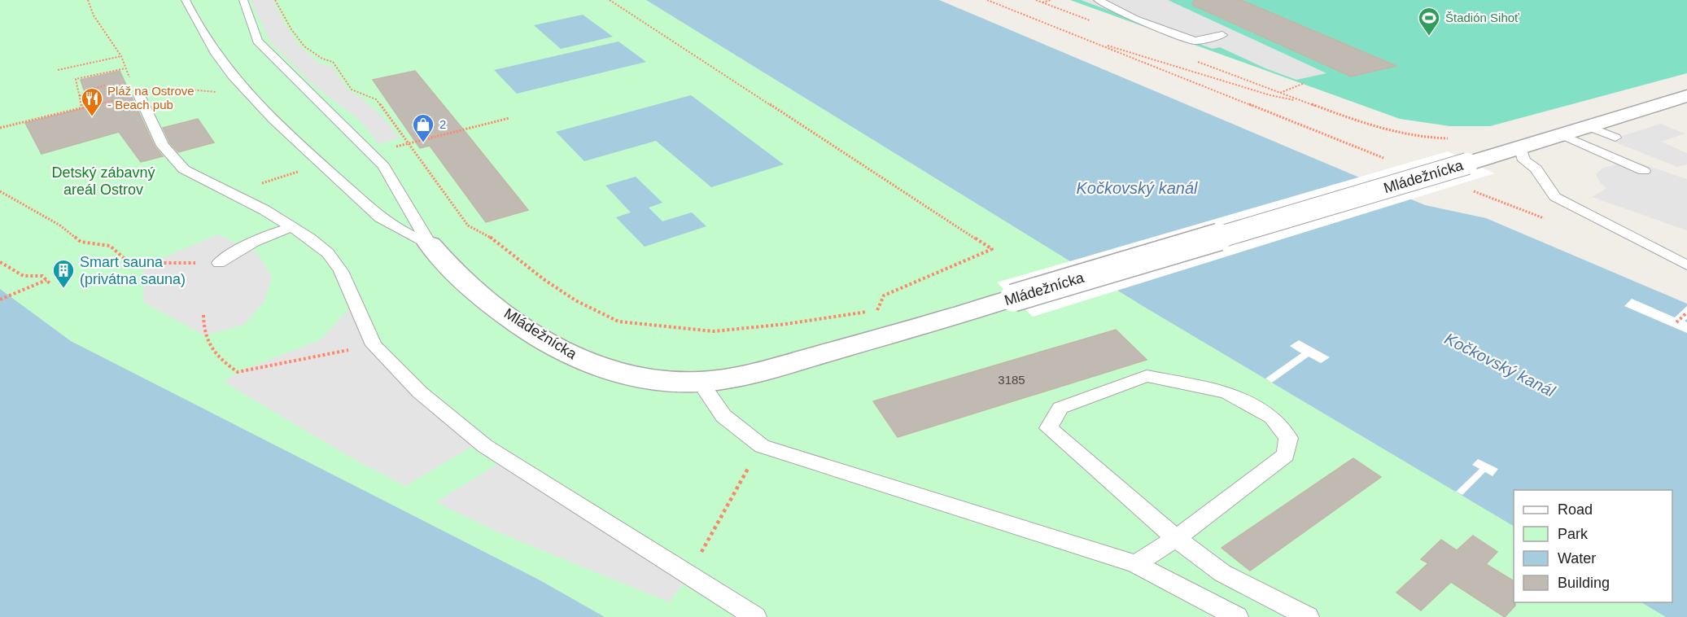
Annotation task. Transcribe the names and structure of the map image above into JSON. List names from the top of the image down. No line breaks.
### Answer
{"streets":{"street":["Mládežnícka"]},"water":["Kočkovský kanál"],"parks":["Detský zábavný areál Ostrov"],"places":{"sports":["Štadión Sihoť"],"restaurant":["Pláž na Ostrove - Beach pub"],"shop":["2"],"building":["Smart sauna (privátna sauna)"]},"house_numbers":["3185"],"legend":["Road","Park","Water","Building"]}
